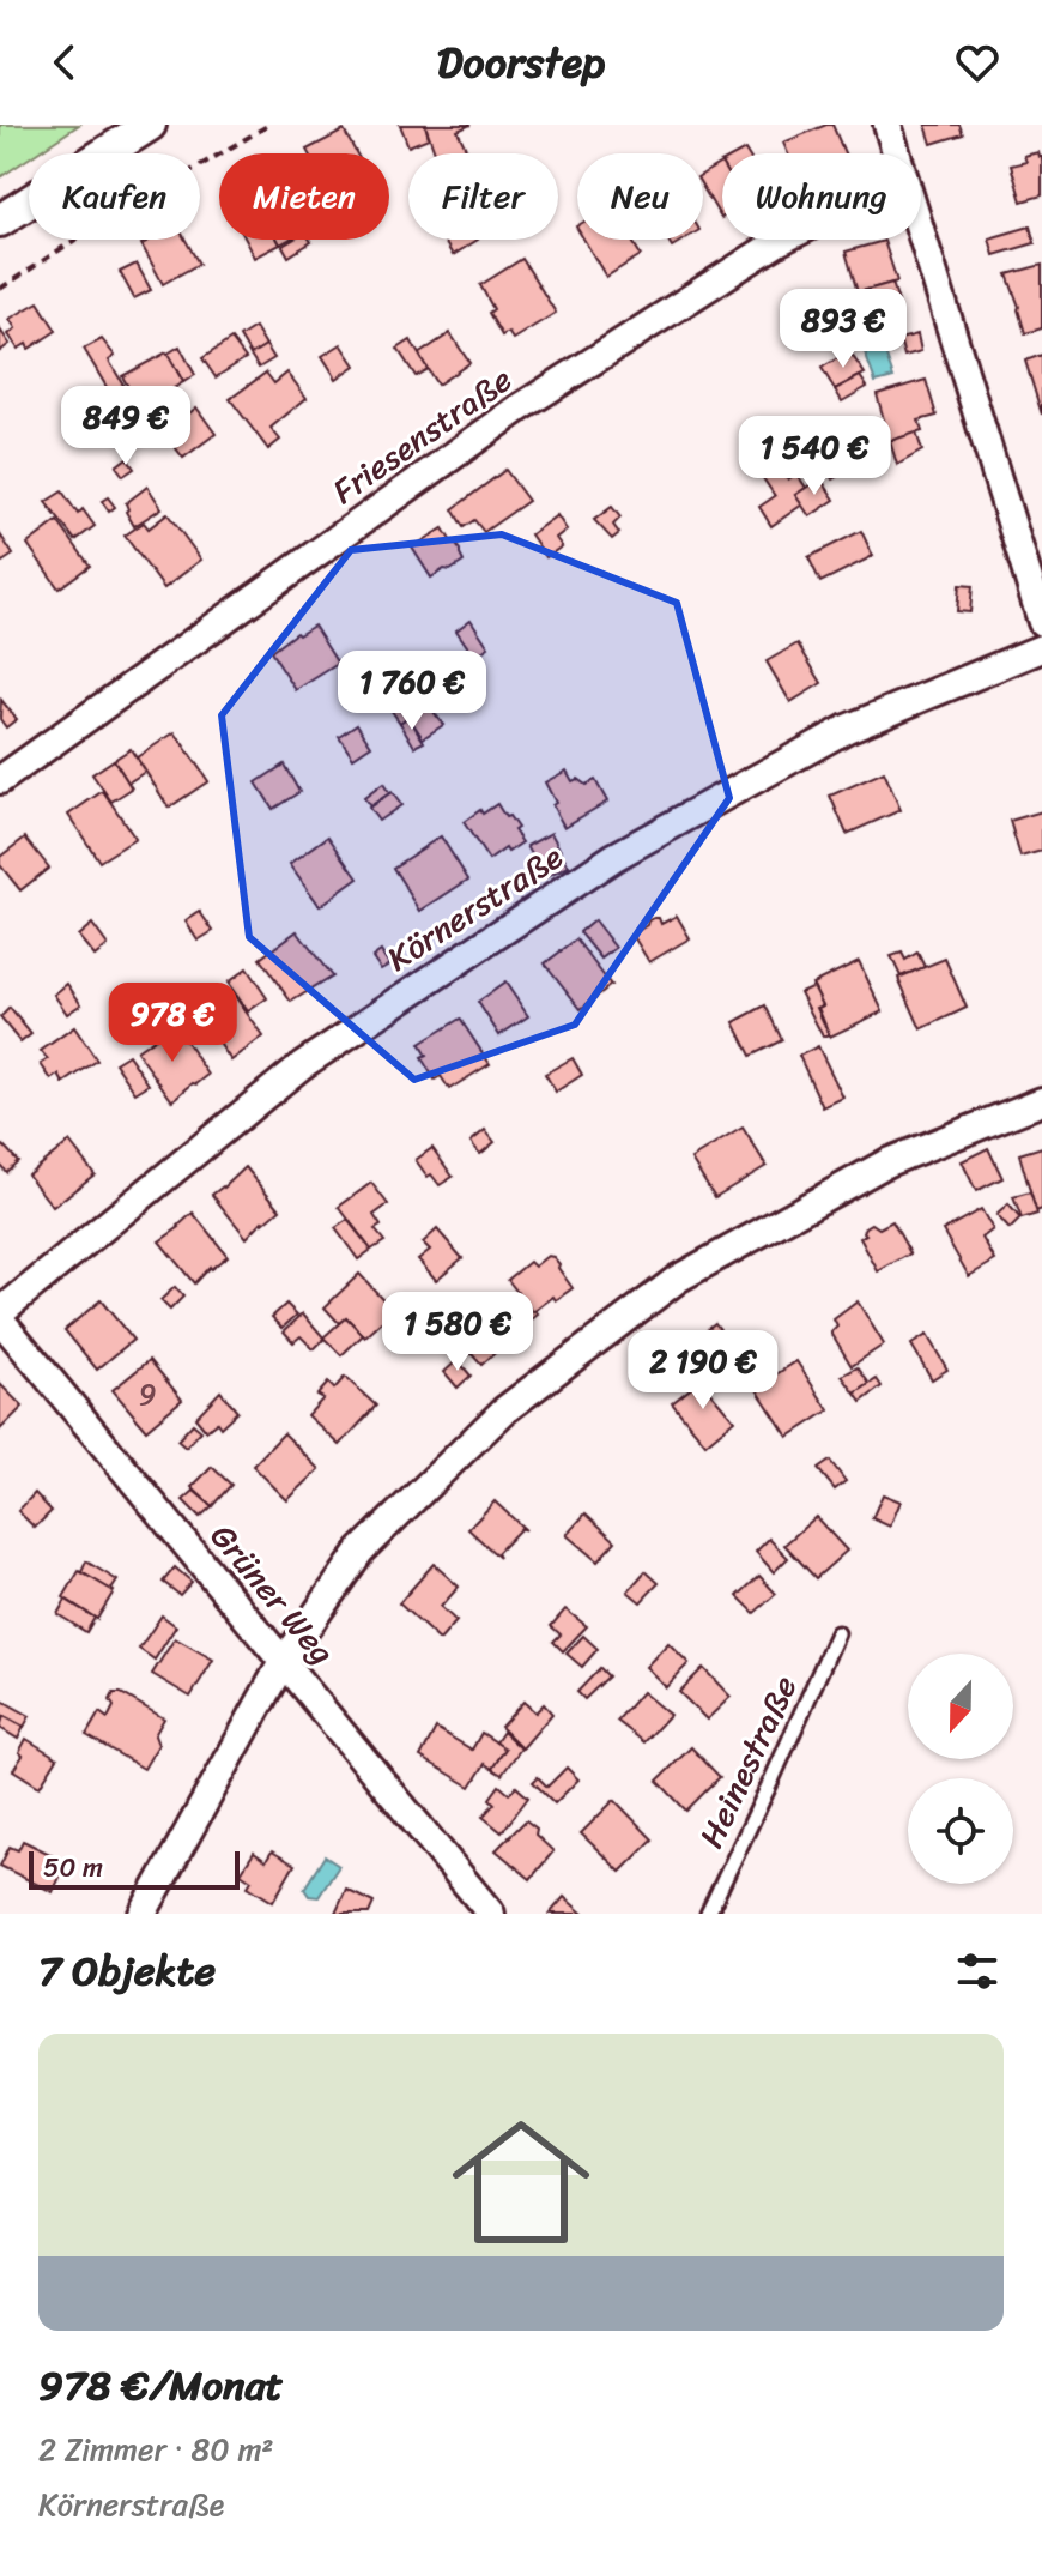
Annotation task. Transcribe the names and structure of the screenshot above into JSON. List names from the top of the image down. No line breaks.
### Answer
{"streets":{"street":["Friesenstraße","Körnerstraße","Grüner Weg"],"lane":["Heinestraße"]},"house_numbers":["9"],"scale_bar":"50 m","north":"bottom","page":{"header":"Doorstep","chip":["Kaufen","Mieten","Filter","Neu","Wohnung"],"price":["893 €","849 €","1 540 €","1 760 €","978 €","1 580 €","2 190 €"],"scale":"50 m","heading":"7 Objekte","list":[{"name":"978 €/Monat","note":"2 Zimmer · 80 m² · Körnerstraße"}]}}
